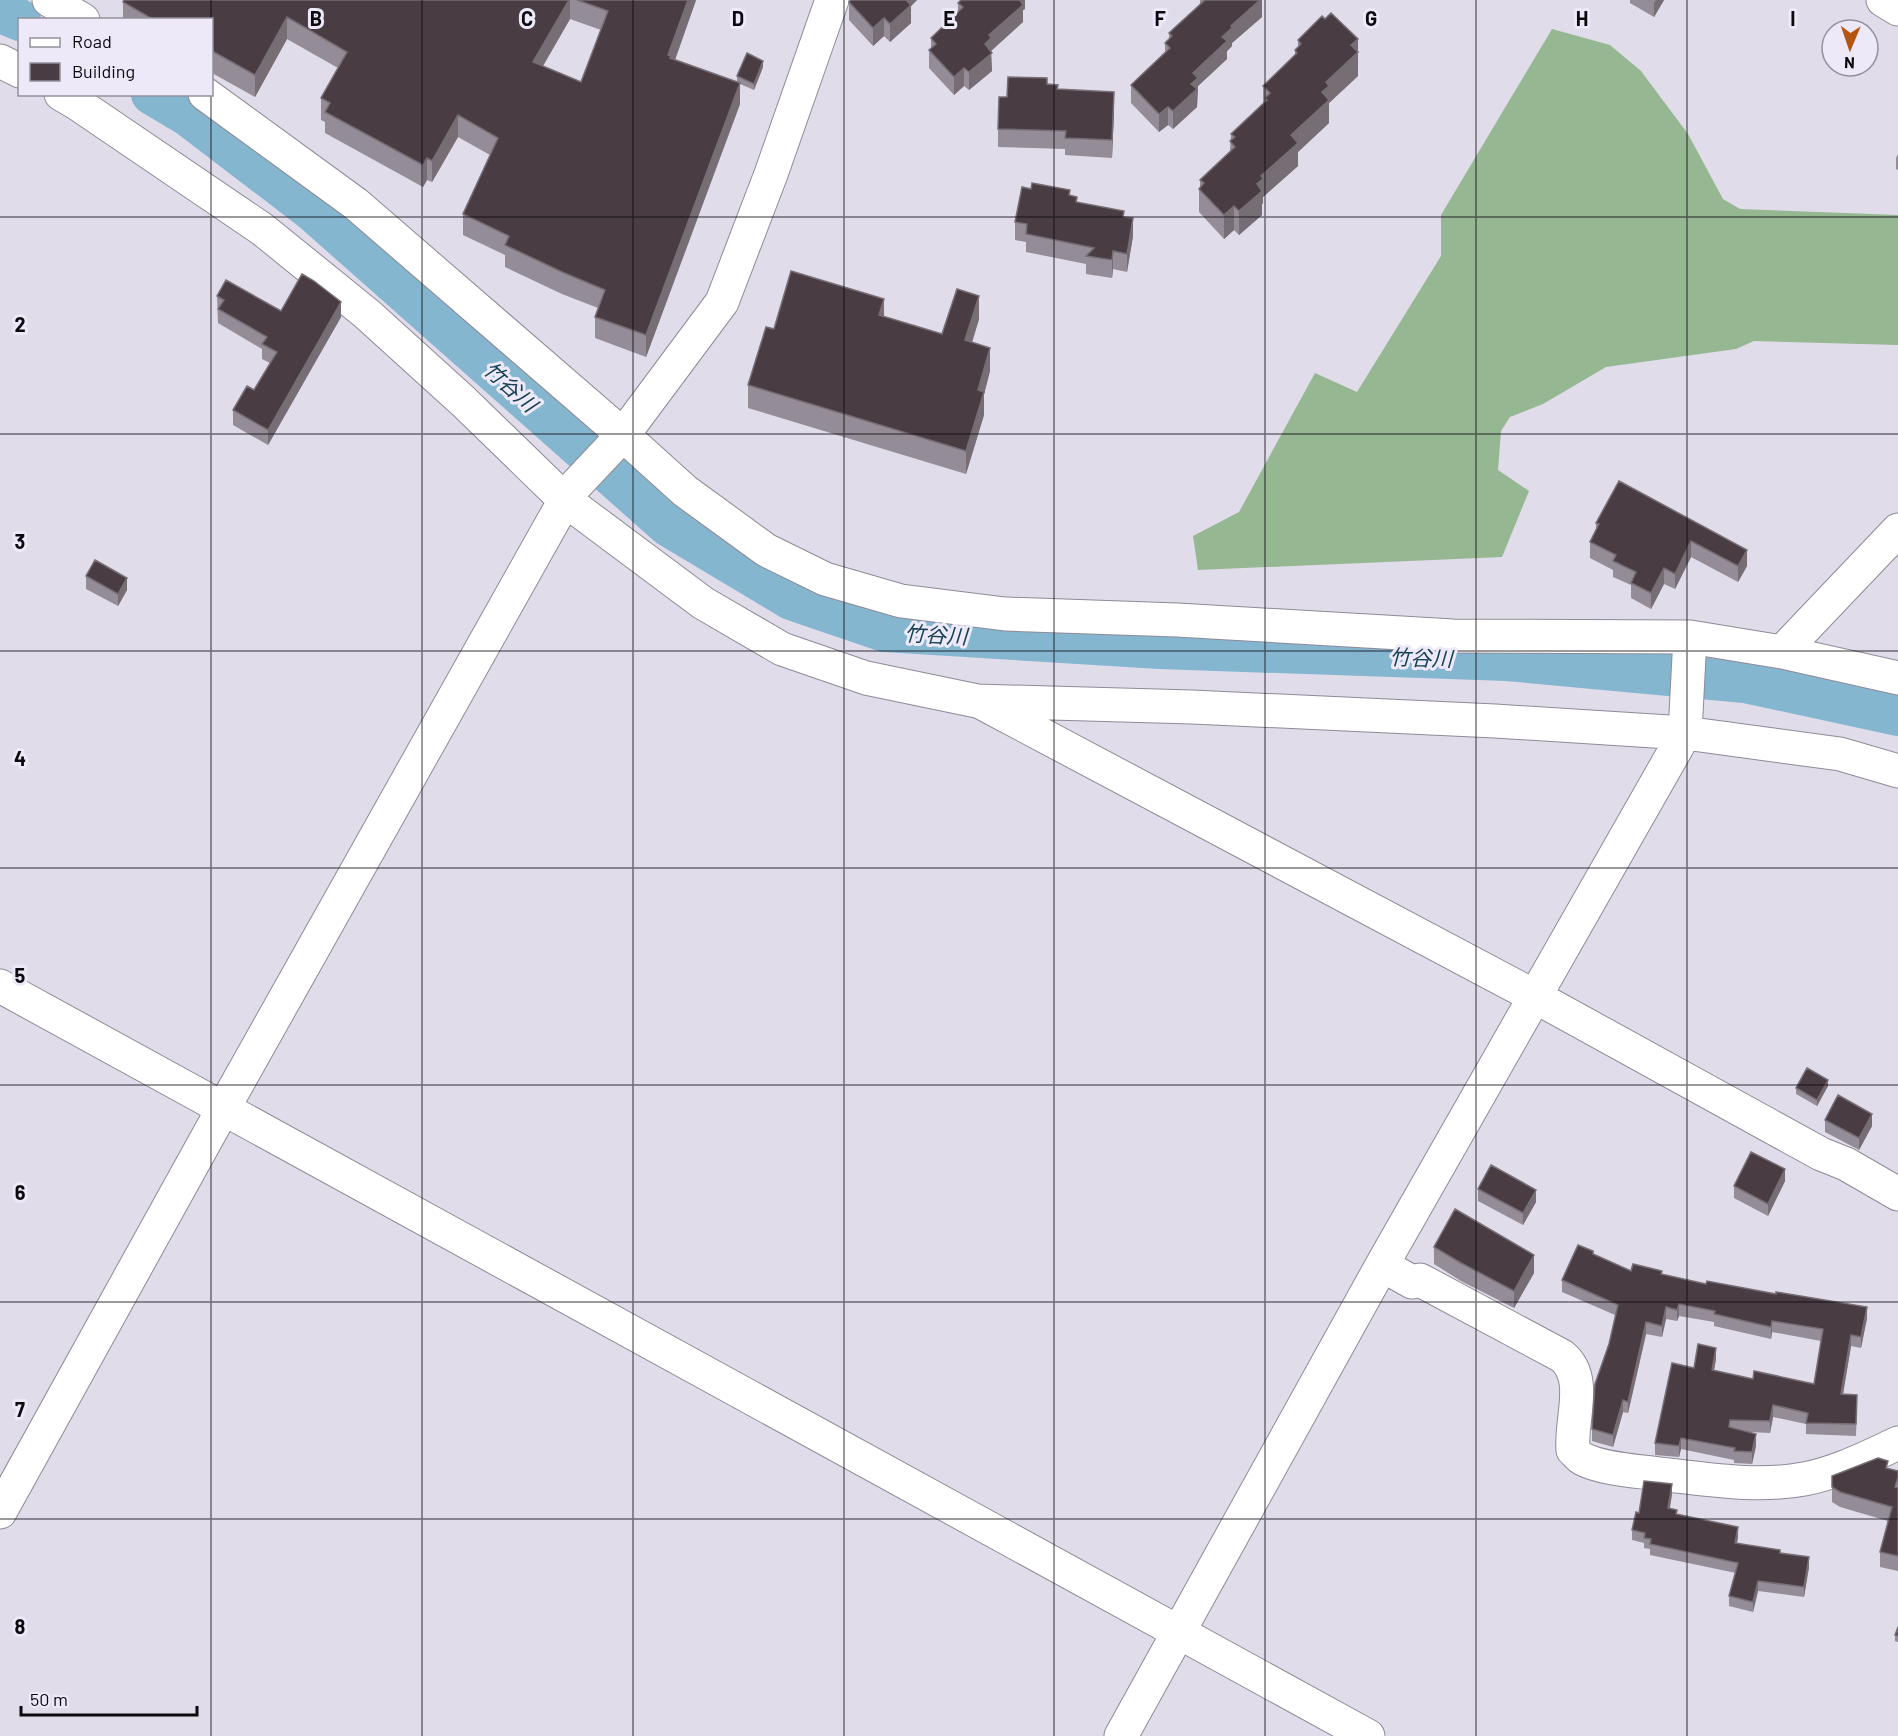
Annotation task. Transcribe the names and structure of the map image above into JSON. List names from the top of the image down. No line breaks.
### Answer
{"water":["竹谷川"],"legend":["Road","Building"],"scale_bar":"50 m","north":"bottom","grid":{"columns":["B","C","D","E","F","G","H","I"],"rows":["2","3","4","5","6","7","8"]}}
